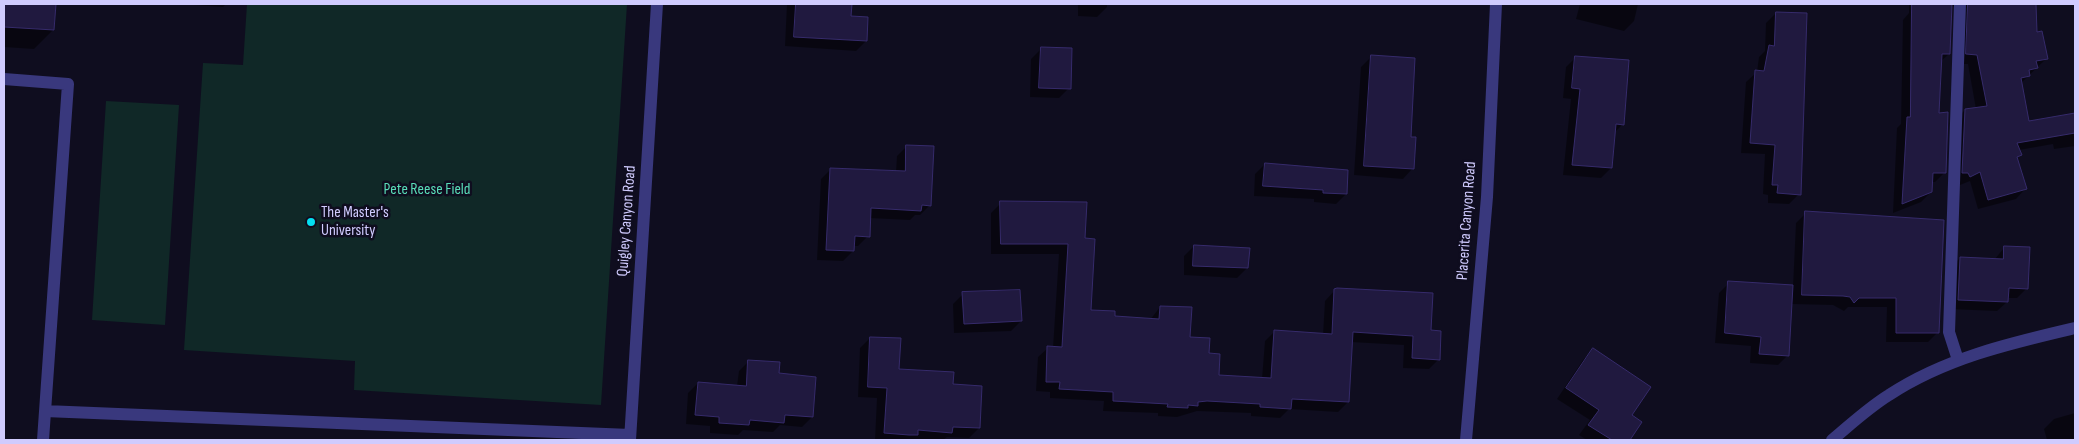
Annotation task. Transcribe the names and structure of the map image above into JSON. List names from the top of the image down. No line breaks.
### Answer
{"streets":{"street":["Quigley Canyon Road","Placerita Canyon Road"]},"parks":["Pete Reese Field"],"places":["The Master's University"]}
